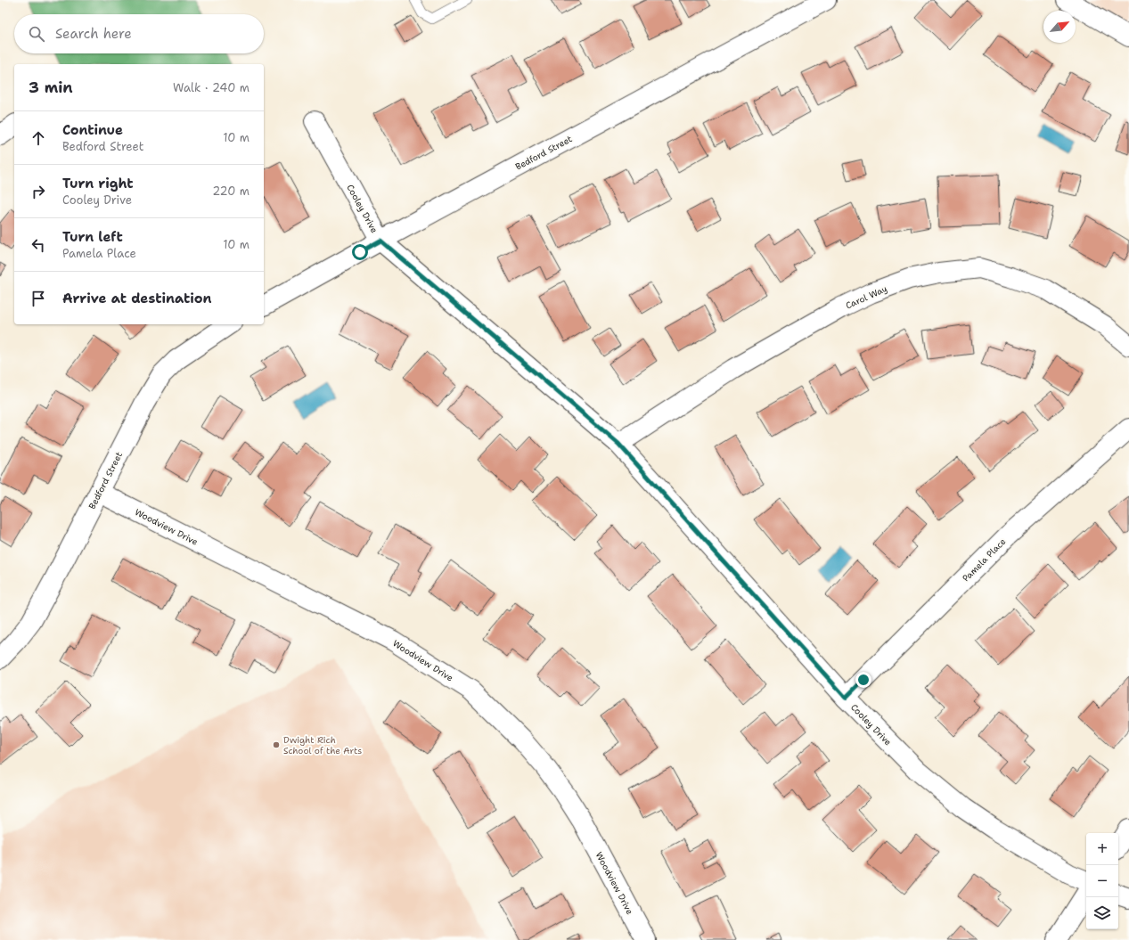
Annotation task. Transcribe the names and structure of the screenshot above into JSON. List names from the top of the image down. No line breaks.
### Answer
{"streets":{"street":["Bedford Street","Cooley Drive","Carol Way","Woodview Drive","Pamela Place"]},"crossings":[["Bedford Street","Cooley Drive"],["Bedford Street","Woodview Drive"],["Cooley Drive","Carol Way"],["Cooley Drive","Pamela Place"]],"places":["Dwight Rich School of the Arts"],"north":"top right","page":{"search":"Search here","heading":["3 min","Walk · 240 m"],"list":[["Continue","Bedford Street","10 m"],["Turn right","Cooley Drive","220 m"],["Turn left","Pamela Place","10 m"],"Arrive at destination"],"map_buttons":["+","−"]}}
